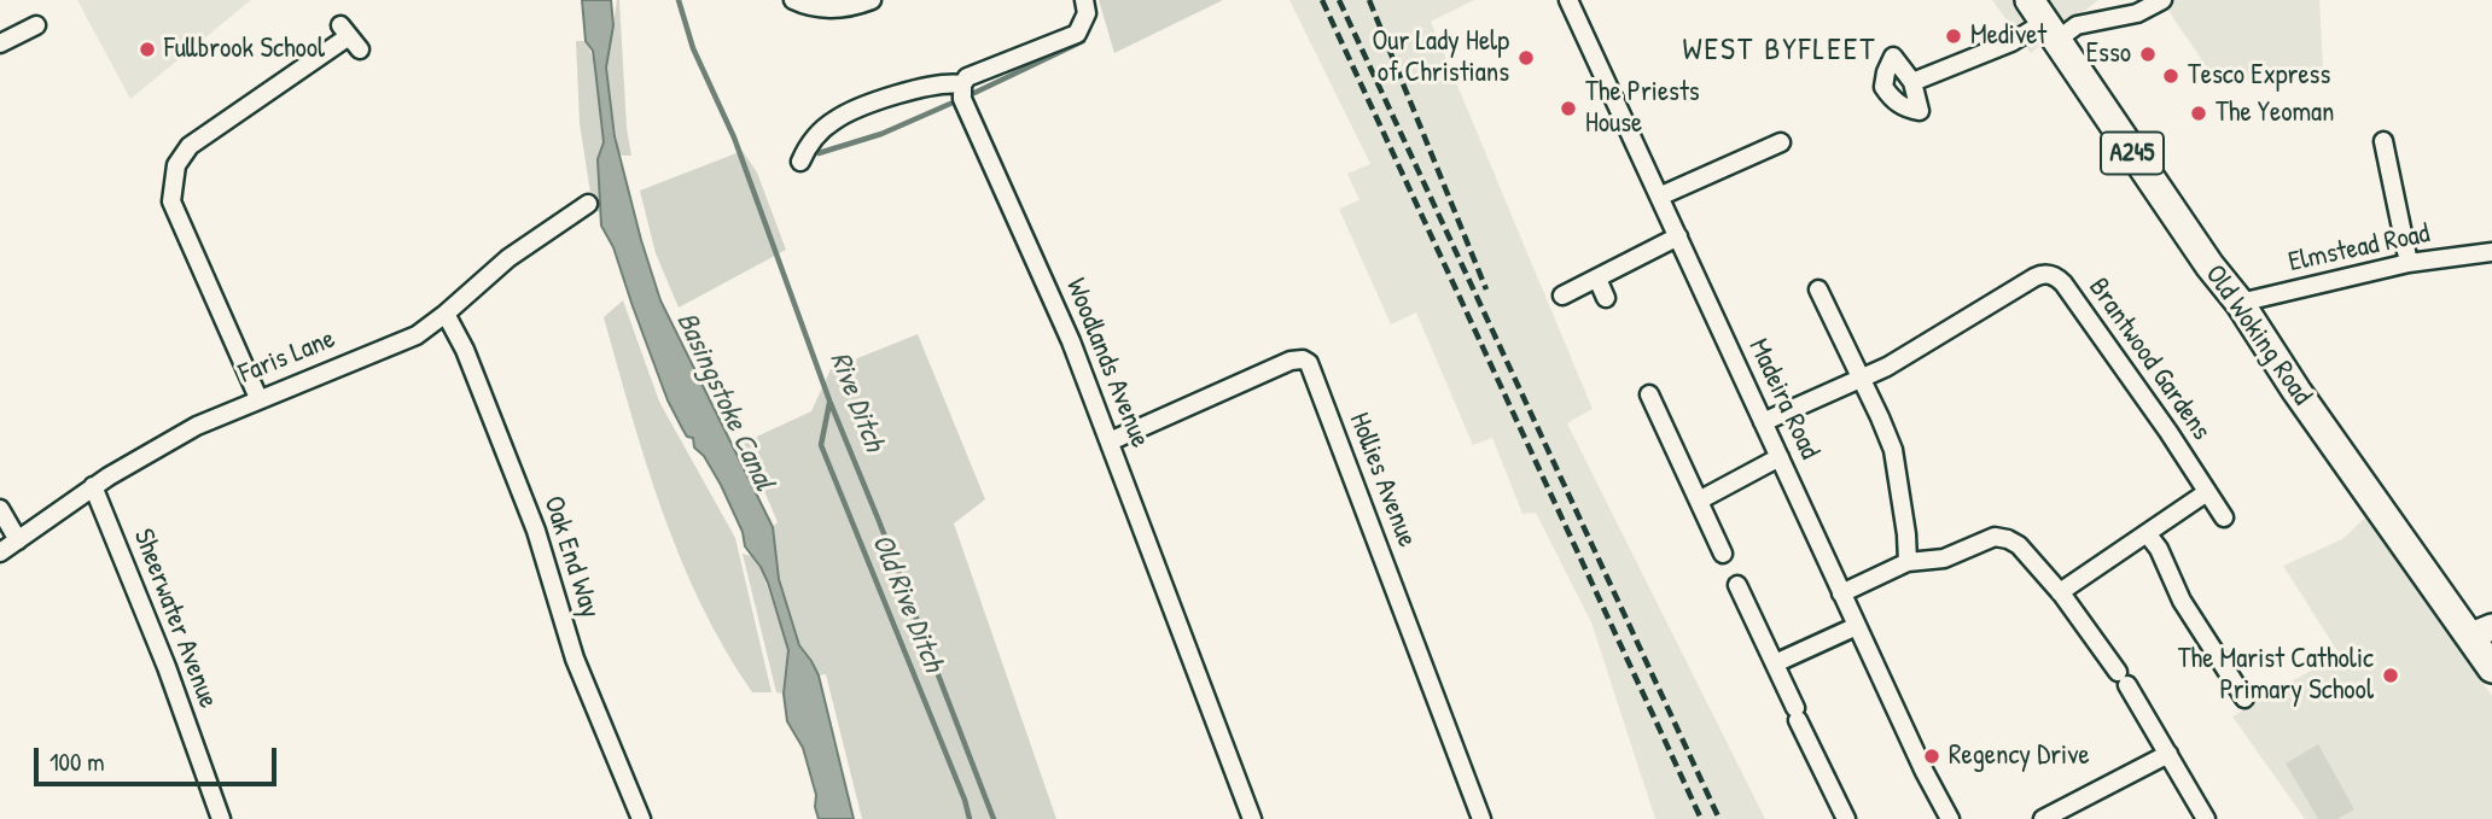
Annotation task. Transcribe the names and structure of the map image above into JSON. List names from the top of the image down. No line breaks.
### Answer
{"streets":{"main road":["A245","Old Woking Road"],"street":["Elmstead Road","Faris Lane","Brantwood Gardens","Woodlands Avenue","Madeira Road","Hollies Avenue","Oak End Way","Sheerwater Avenue"]},"crossings":[["Elmstead Road","Old Woking Road"],["Faris Lane","Oak End Way"],["Faris Lane","Sheerwater Avenue"],["Brantwood Gardens","Madeira Road"],["Woodlands Avenue","Hollies Avenue"]],"districts":["WEST BYFLEET"],"water":["Basingstoke Canal","Rive Ditch","Old Rive Ditch"],"places":["Medivet","Fullbrook School","Esso","Our Lady Help of Christians","Tesco Express","The Priests House","The Yeoman","The Marist Catholic Primary School","Regency Drive"],"scale_bar":"100 m"}
